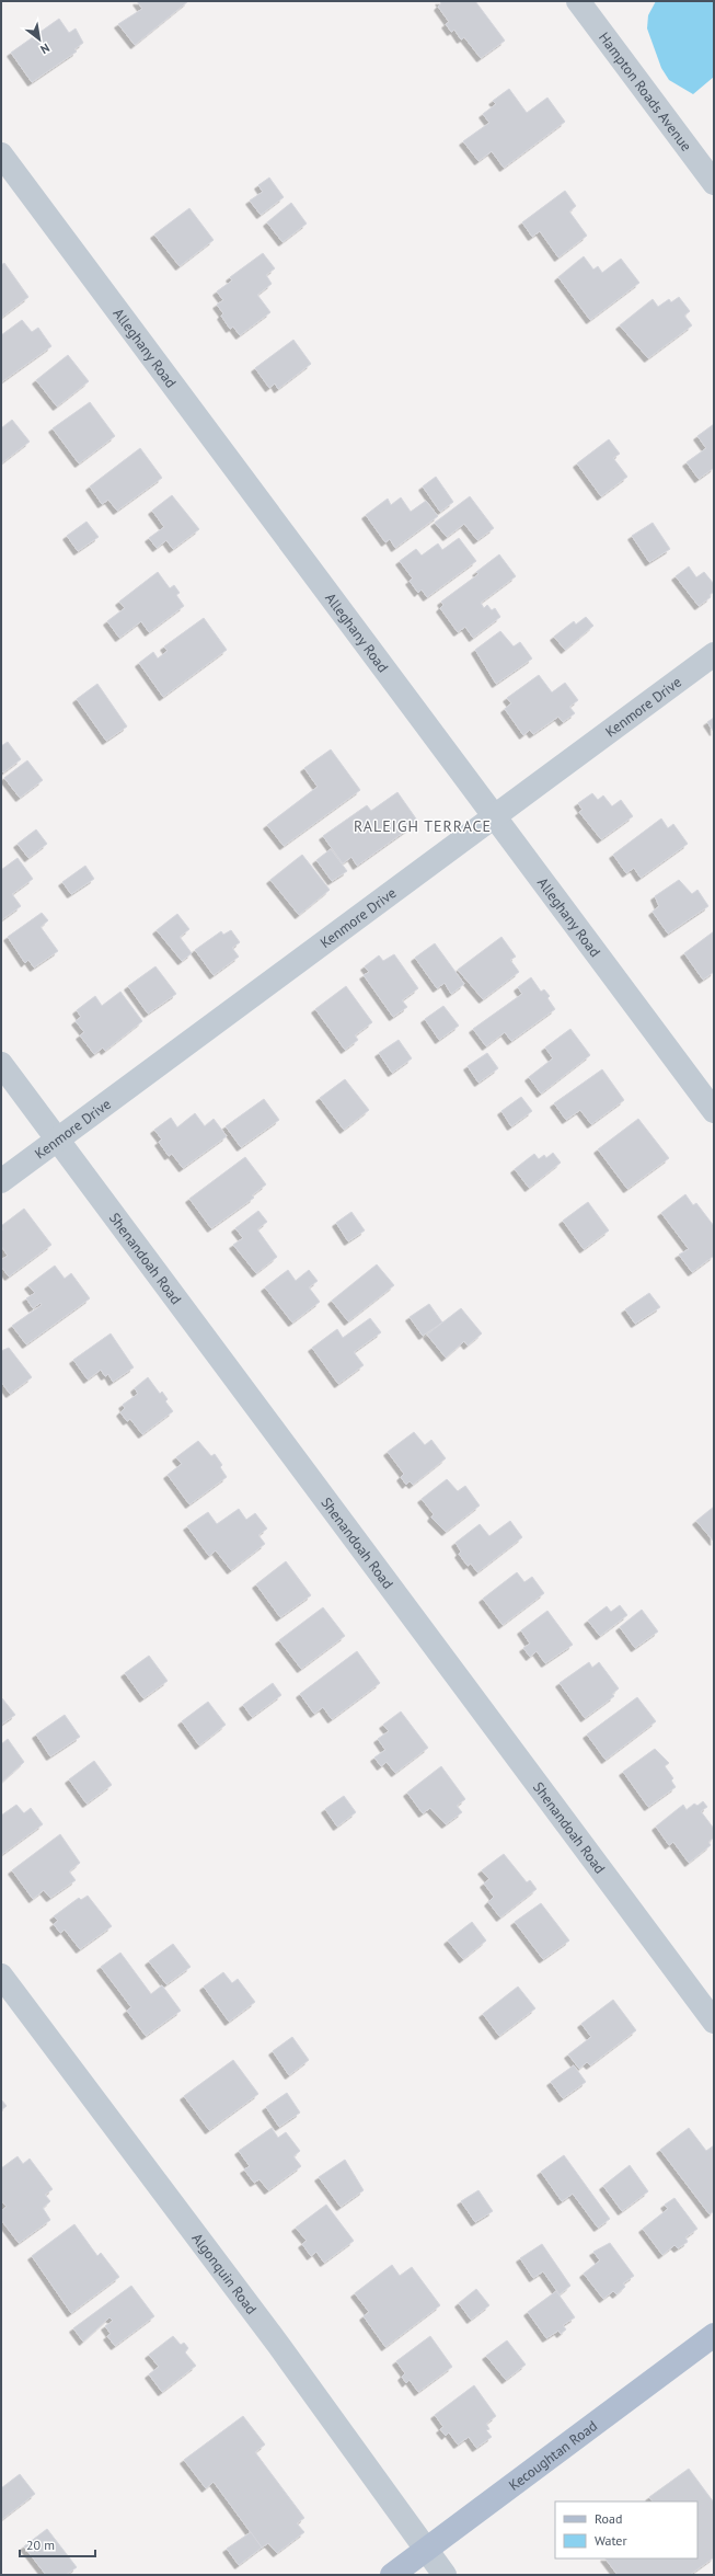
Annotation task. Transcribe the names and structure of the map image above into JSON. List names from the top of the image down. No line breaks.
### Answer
{"streets":{"main road":["Kecoughtan Road"],"street":["Hampton Roads Avenue","Alleghany Road","Kenmore Drive","Shenandoah Road","Algonquin Road"]},"crossings":[["Alleghany Road","Kenmore Drive"],["Kenmore Drive","Shenandoah Road"],["Algonquin Road","Kecoughtan Road"]],"districts":["RALEIGH TERRACE"],"legend":["Road","Water"],"scale_bar":"20 m","north":"bottom right"}
